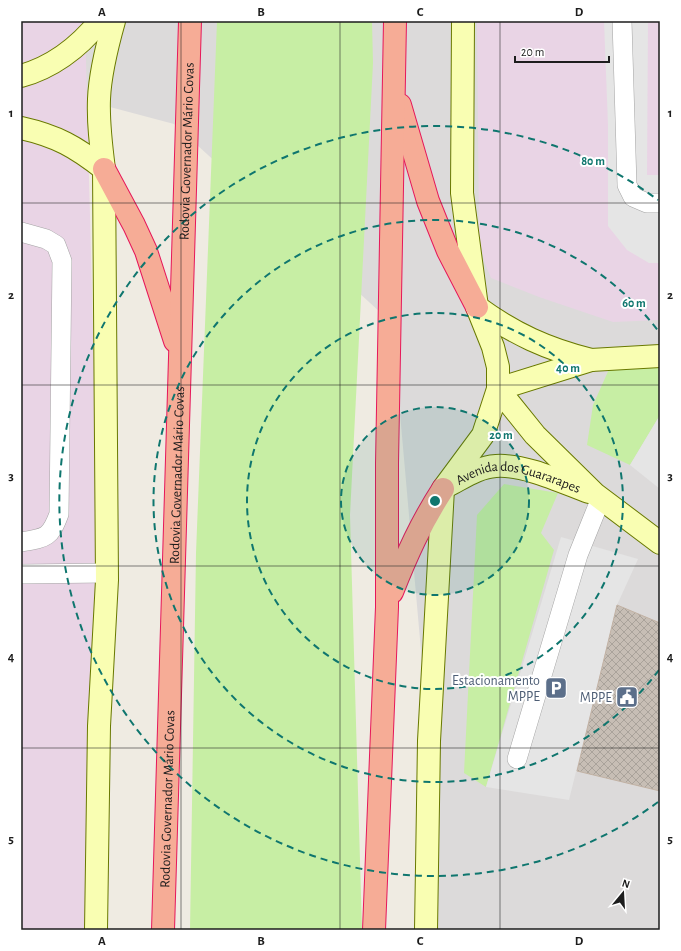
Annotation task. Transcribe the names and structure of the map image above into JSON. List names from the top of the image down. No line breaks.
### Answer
{"streets":{"highway":["Rodovia Governador Mário Covas"],"main road":["Avenida dos Guararapes"]},"places":{"parking":["Estacionamento MPPE"],"public building":["MPPE"]},"scale_bar":"20 m","north":"top","grid":{"columns":["A","B","C","D"],"rows":["1","2","3","4","5"]},"rings":["80 m","60 m","40 m","20 m"]}
